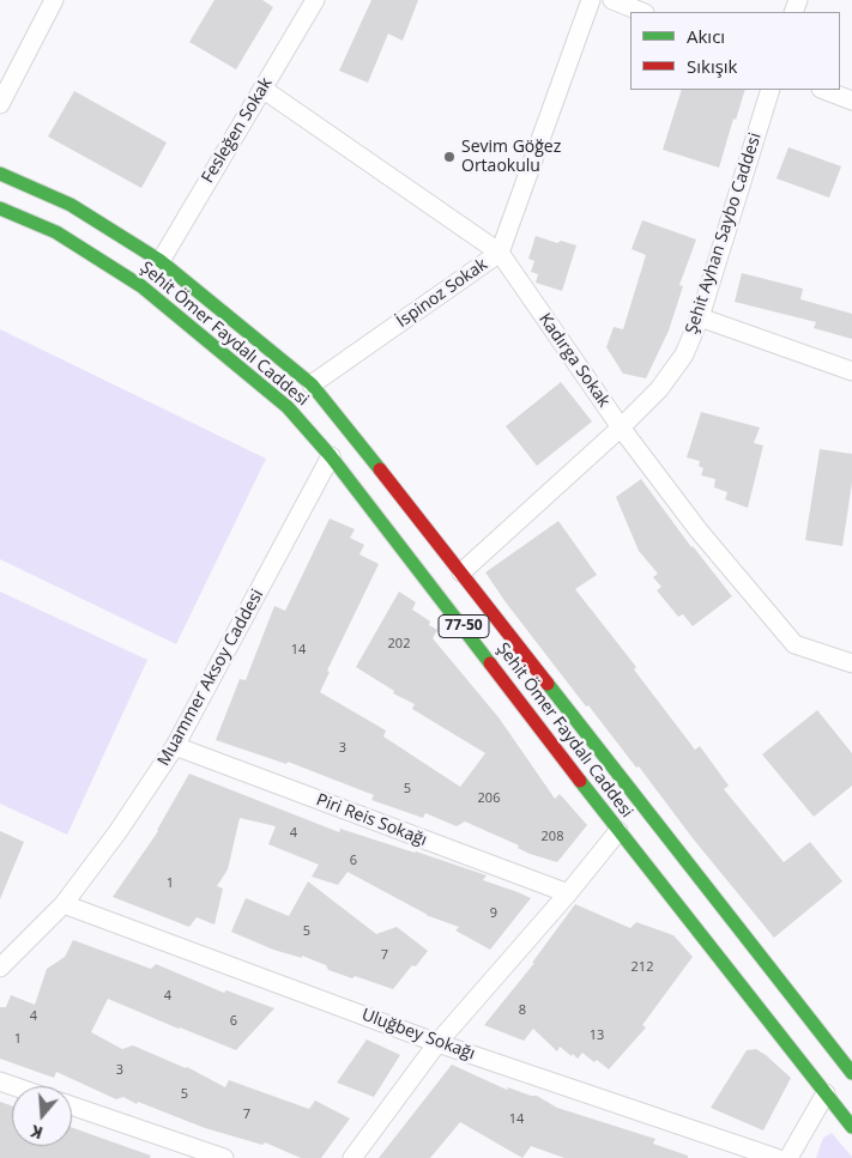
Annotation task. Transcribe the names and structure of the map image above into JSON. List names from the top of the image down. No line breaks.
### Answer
{"streets":{"main road":["Şehit Ömer Faydalı Caddesi","77-50"],"street":["Fesleğen Sokak","Şehit Ayhan Saybo Caddesi","İspinoz Sokak","Kadırga Sokak","Muammer Aksoy Caddesi","Piri Reis Sokağı","Uluğbey Sokağı"]},"crossings":[["Fesleğen Sokak","Şehit Ömer Faydalı Caddesi"],["Fesleğen Sokak","Kadırga Sokak"],["Şehit Ayhan Saybo Caddesi","Şehit Ömer Faydalı Caddesi"],["Şehit Ayhan Saybo Caddesi","Kadırga Sokak"],["İspinoz Sokak","Şehit Ömer Faydalı Caddesi"],["İspinoz Sokak","Kadırga Sokak"],["Şehit Ömer Faydalı Caddesi","Muammer Aksoy Caddesi"],["Muammer Aksoy Caddesi","Piri Reis Sokağı"],["Muammer Aksoy Caddesi","Uluğbey Sokağı"]],"places":["Sevim Göğez Ortaokulu"],"house_numbers":["202","14","3","5","206","4","208","6","1","9","5","7","212","4","8","4","6","13","1","3","5","7","14"],"legend":["Akıcı","Sıkışık"],"north":"bottom"}
